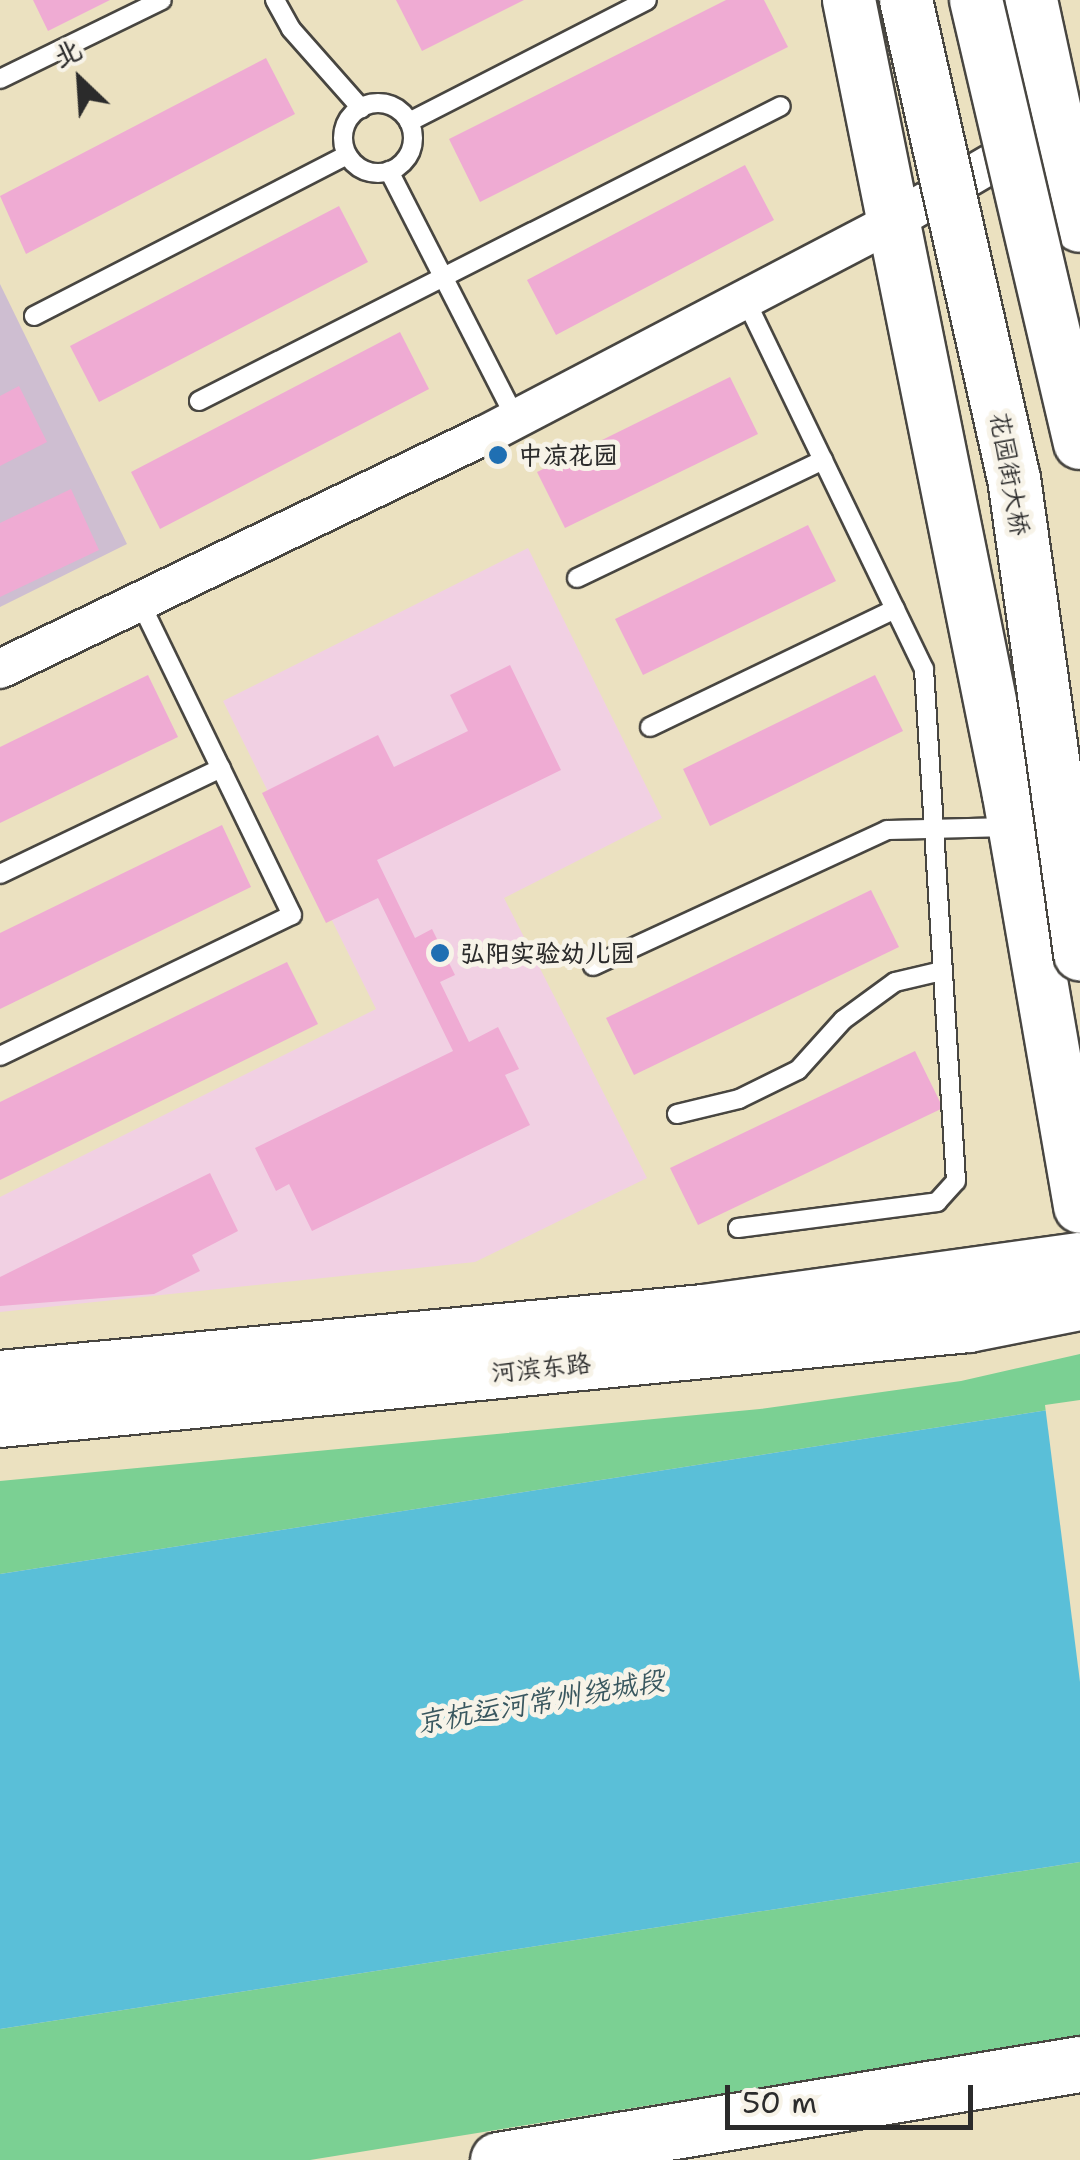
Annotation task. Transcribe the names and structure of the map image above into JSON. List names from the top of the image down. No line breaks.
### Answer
{"streets":{"main road":["花园街大桥","河滨东路"]},"water":["京杭运河常州绕城段"],"places":["中凉花园","弘阳实验幼儿园"],"scale_bar":"50 m","north":"top left"}
